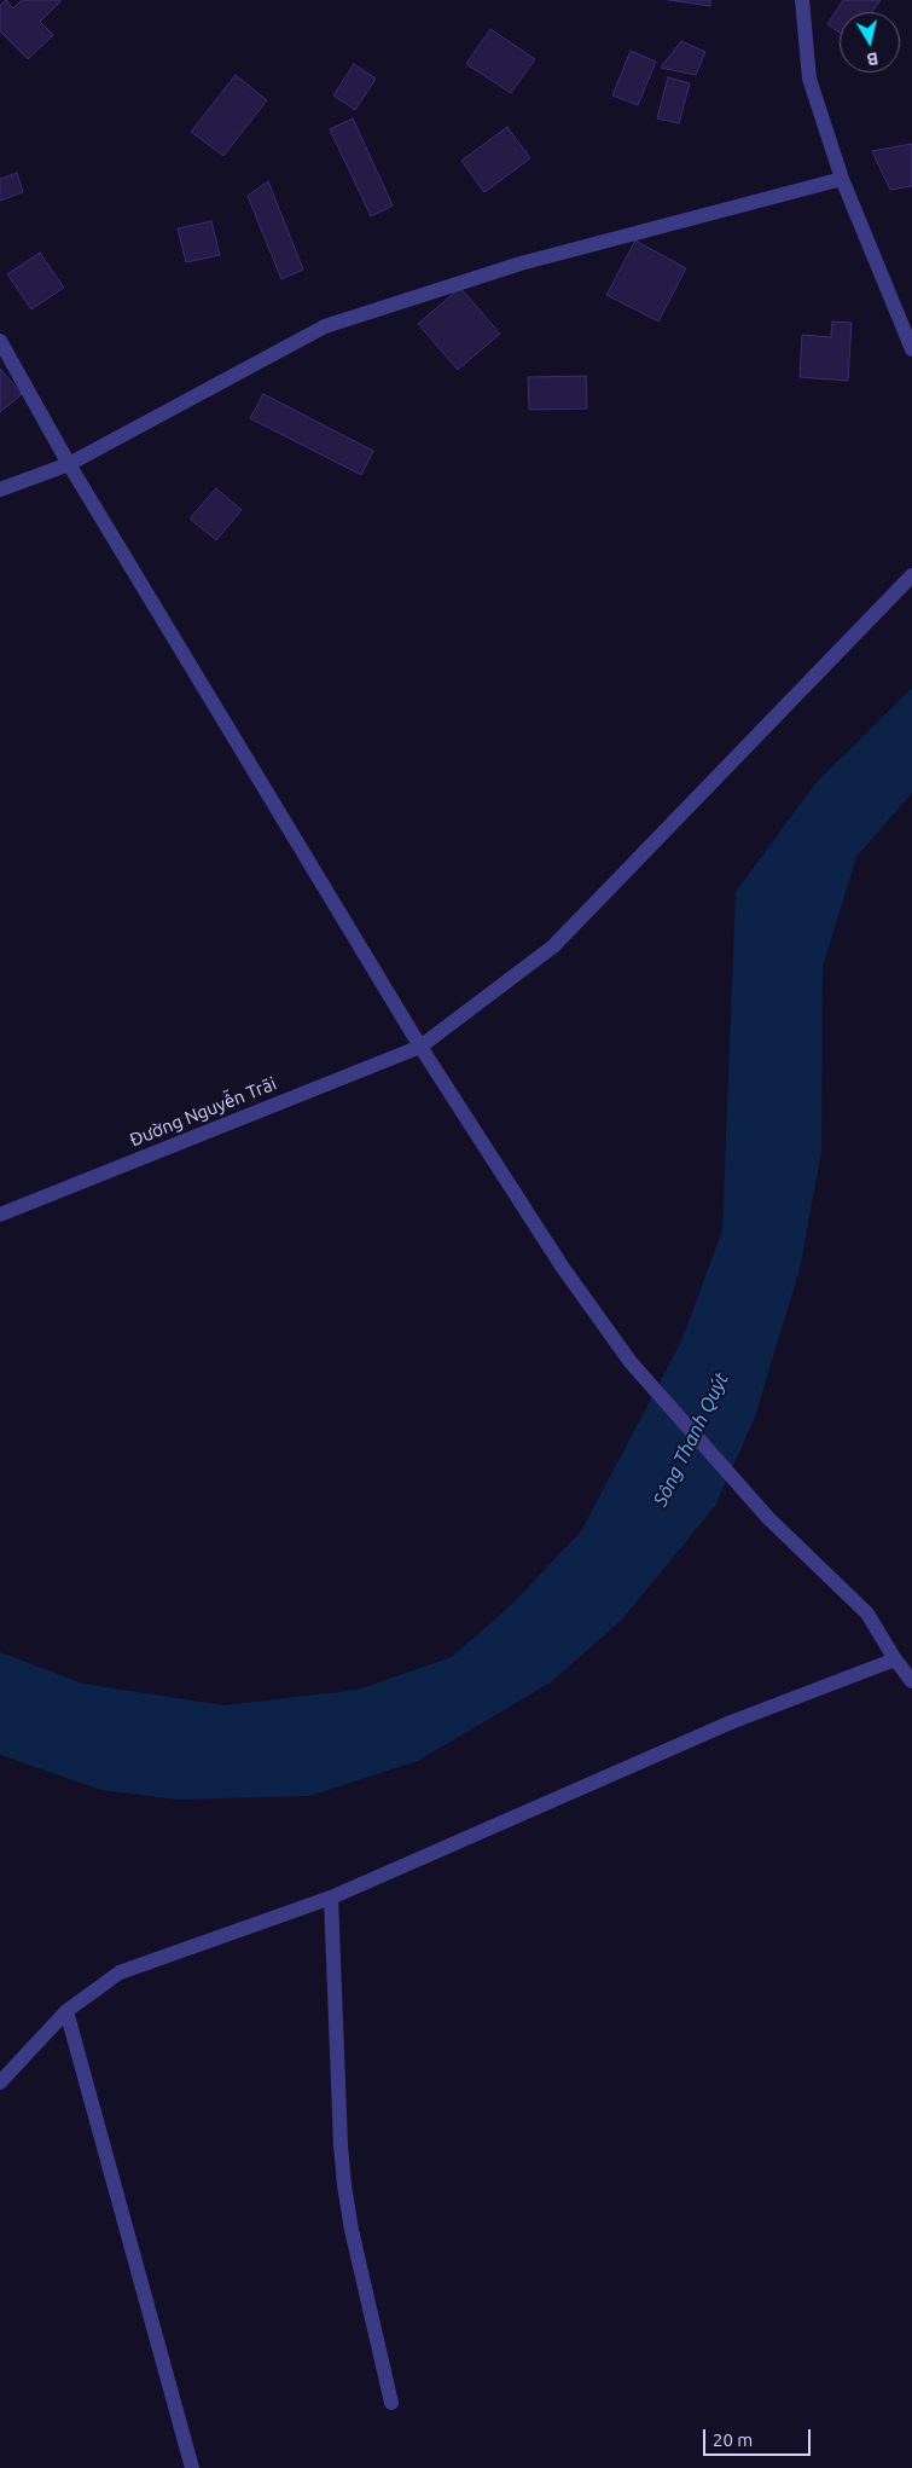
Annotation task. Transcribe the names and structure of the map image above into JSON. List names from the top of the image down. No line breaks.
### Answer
{"streets":{"street":["Đường Nguyễn Trãi"]},"water":["Sông Thanh Quýt"],"scale_bar":"20 m","north":"bottom"}
